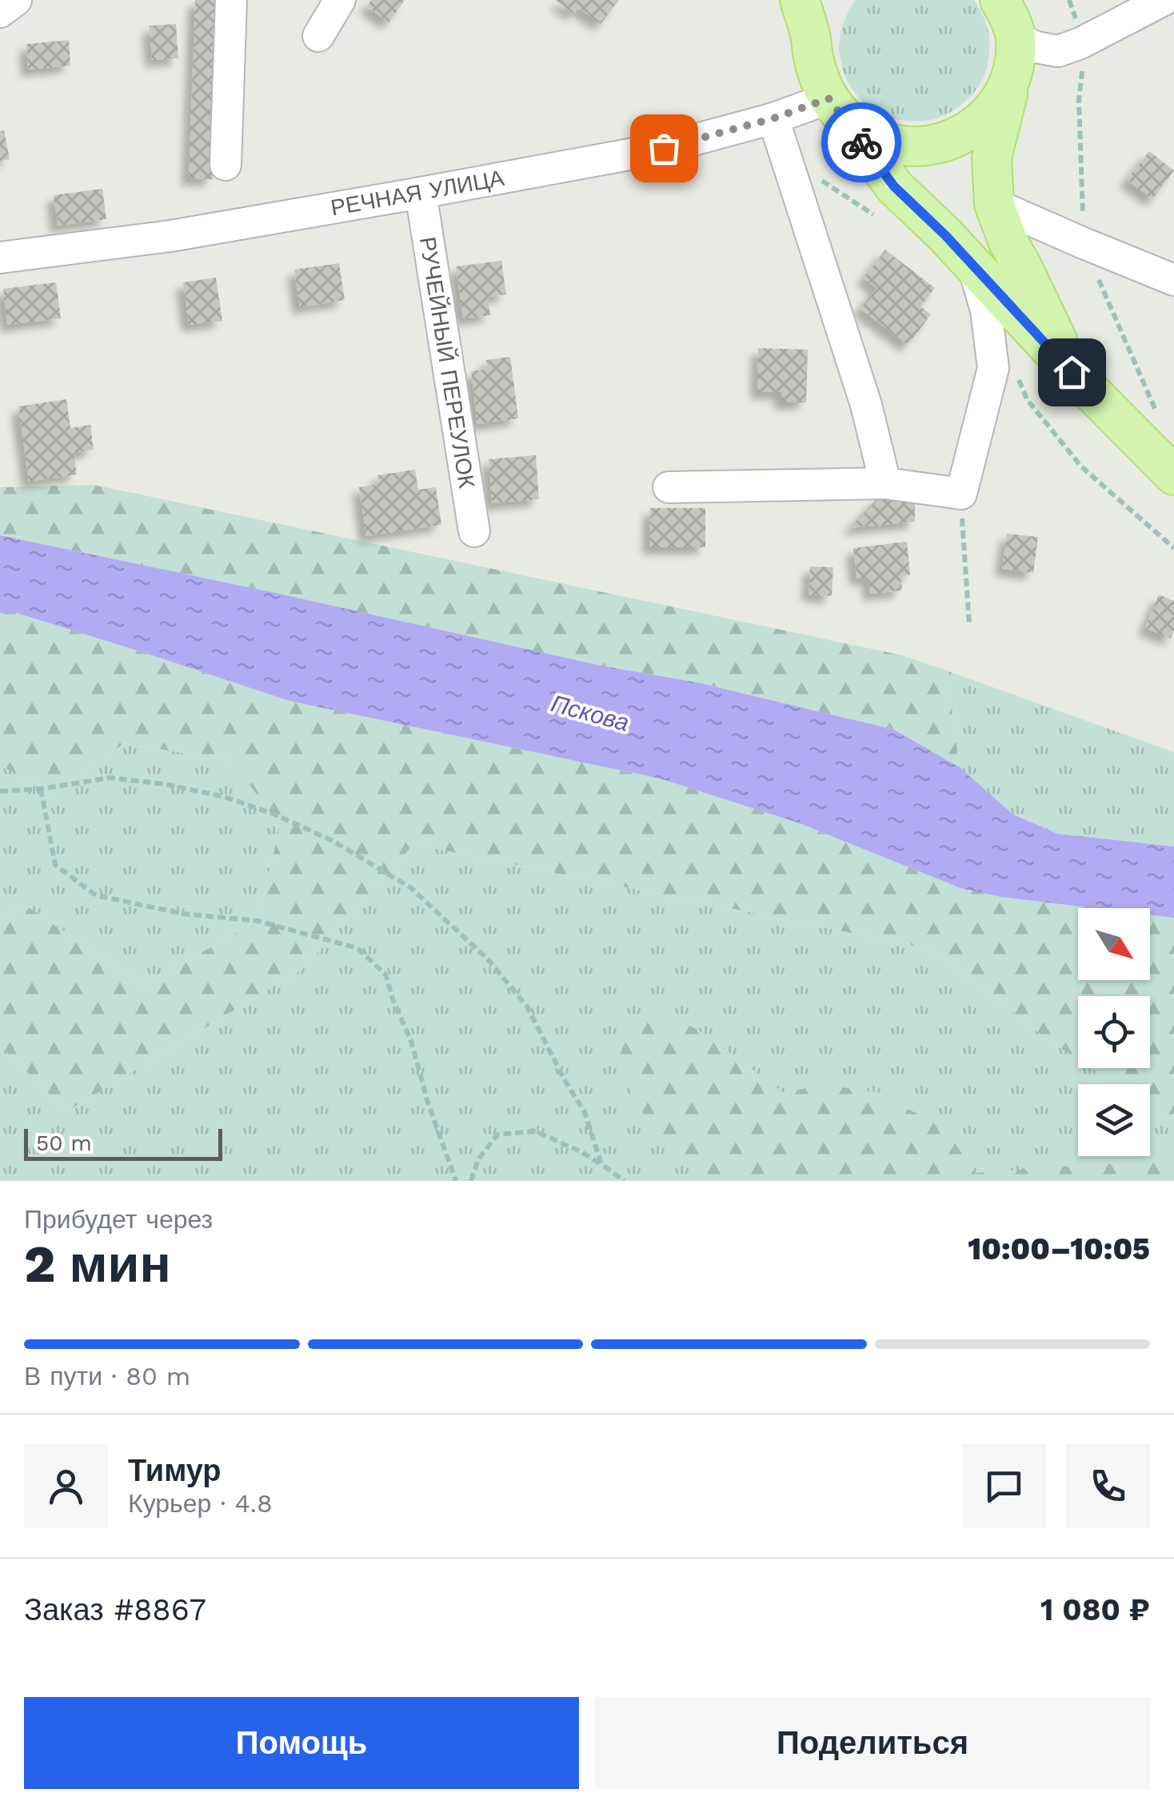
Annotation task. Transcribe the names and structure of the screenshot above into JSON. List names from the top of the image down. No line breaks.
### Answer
{"streets":{"street":["РЕЧНАЯ УЛИЦА","РУЧЕЙНЫЙ ПЕРЕУЛОК"]},"crossings":[["РЕЧНАЯ УЛИЦА","РУЧЕЙНЫЙ ПЕРЕУЛОК"]],"water":["Пскова"],"scale_bar":"50 m","north":"bottom right","page":{"scale":"50 m","heading":["2 мин","Прибудет через","10:00–10:05"],"panel":["Тимур","Курьер · 4.8","Заказ #8867","1 080 ₽"],"bar":"В пути · 80 m","buttons":["Помощь","Поделиться"]}}
